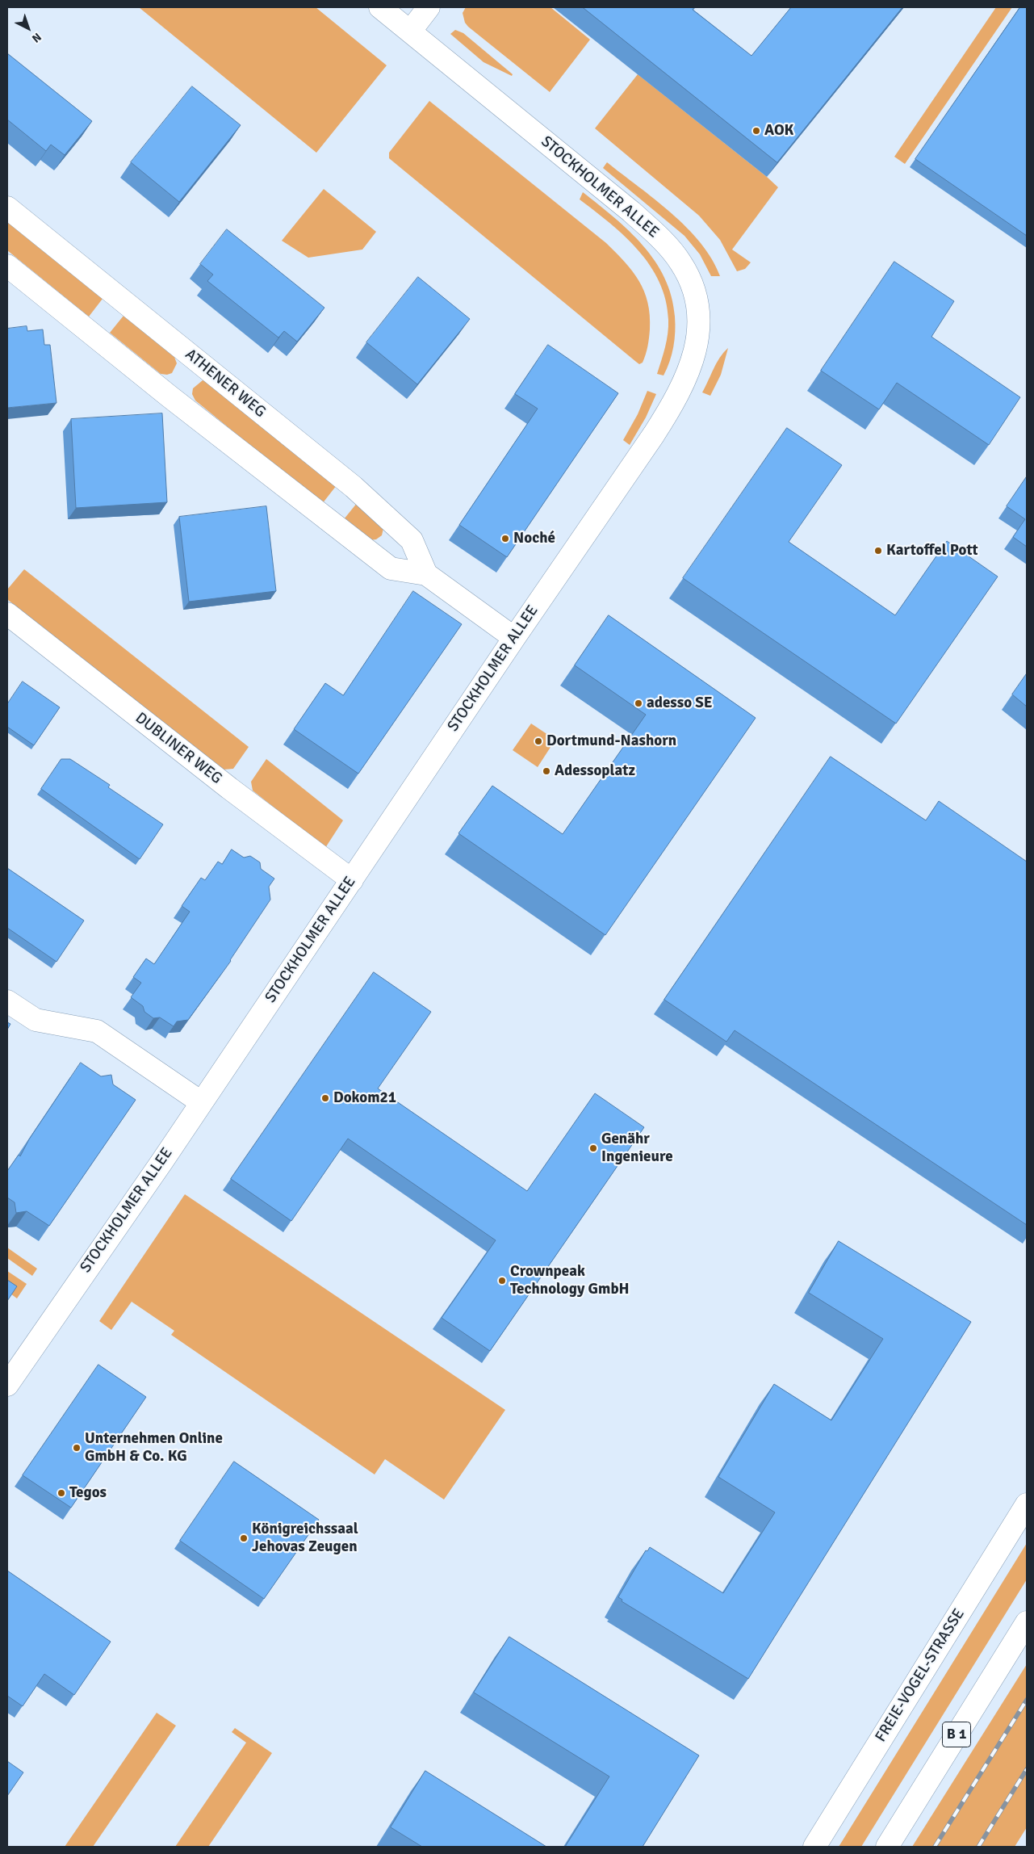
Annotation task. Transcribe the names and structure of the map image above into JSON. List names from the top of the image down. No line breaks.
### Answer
{"streets":{"main road":["STOCKHOLMER ALLEE","ATHENER WEG","DUBLINER WEG","FREIE-VOGEL-STRASSE","B 1"]},"crossings":[["STOCKHOLMER ALLEE","DUBLINER WEG"]],"places":["AOK","Noché","Kartoffel Pott","adesso SE","Dortmund-Nashorn","Adessoplatz","Dokom21","Genähr Ingenieure","Crownpeak Technology GmbH","Unternehmen Online GmbH & Co. KG","Tegos","Königreichssaal Jehovas Zeugen"],"north":"bottom right"}
